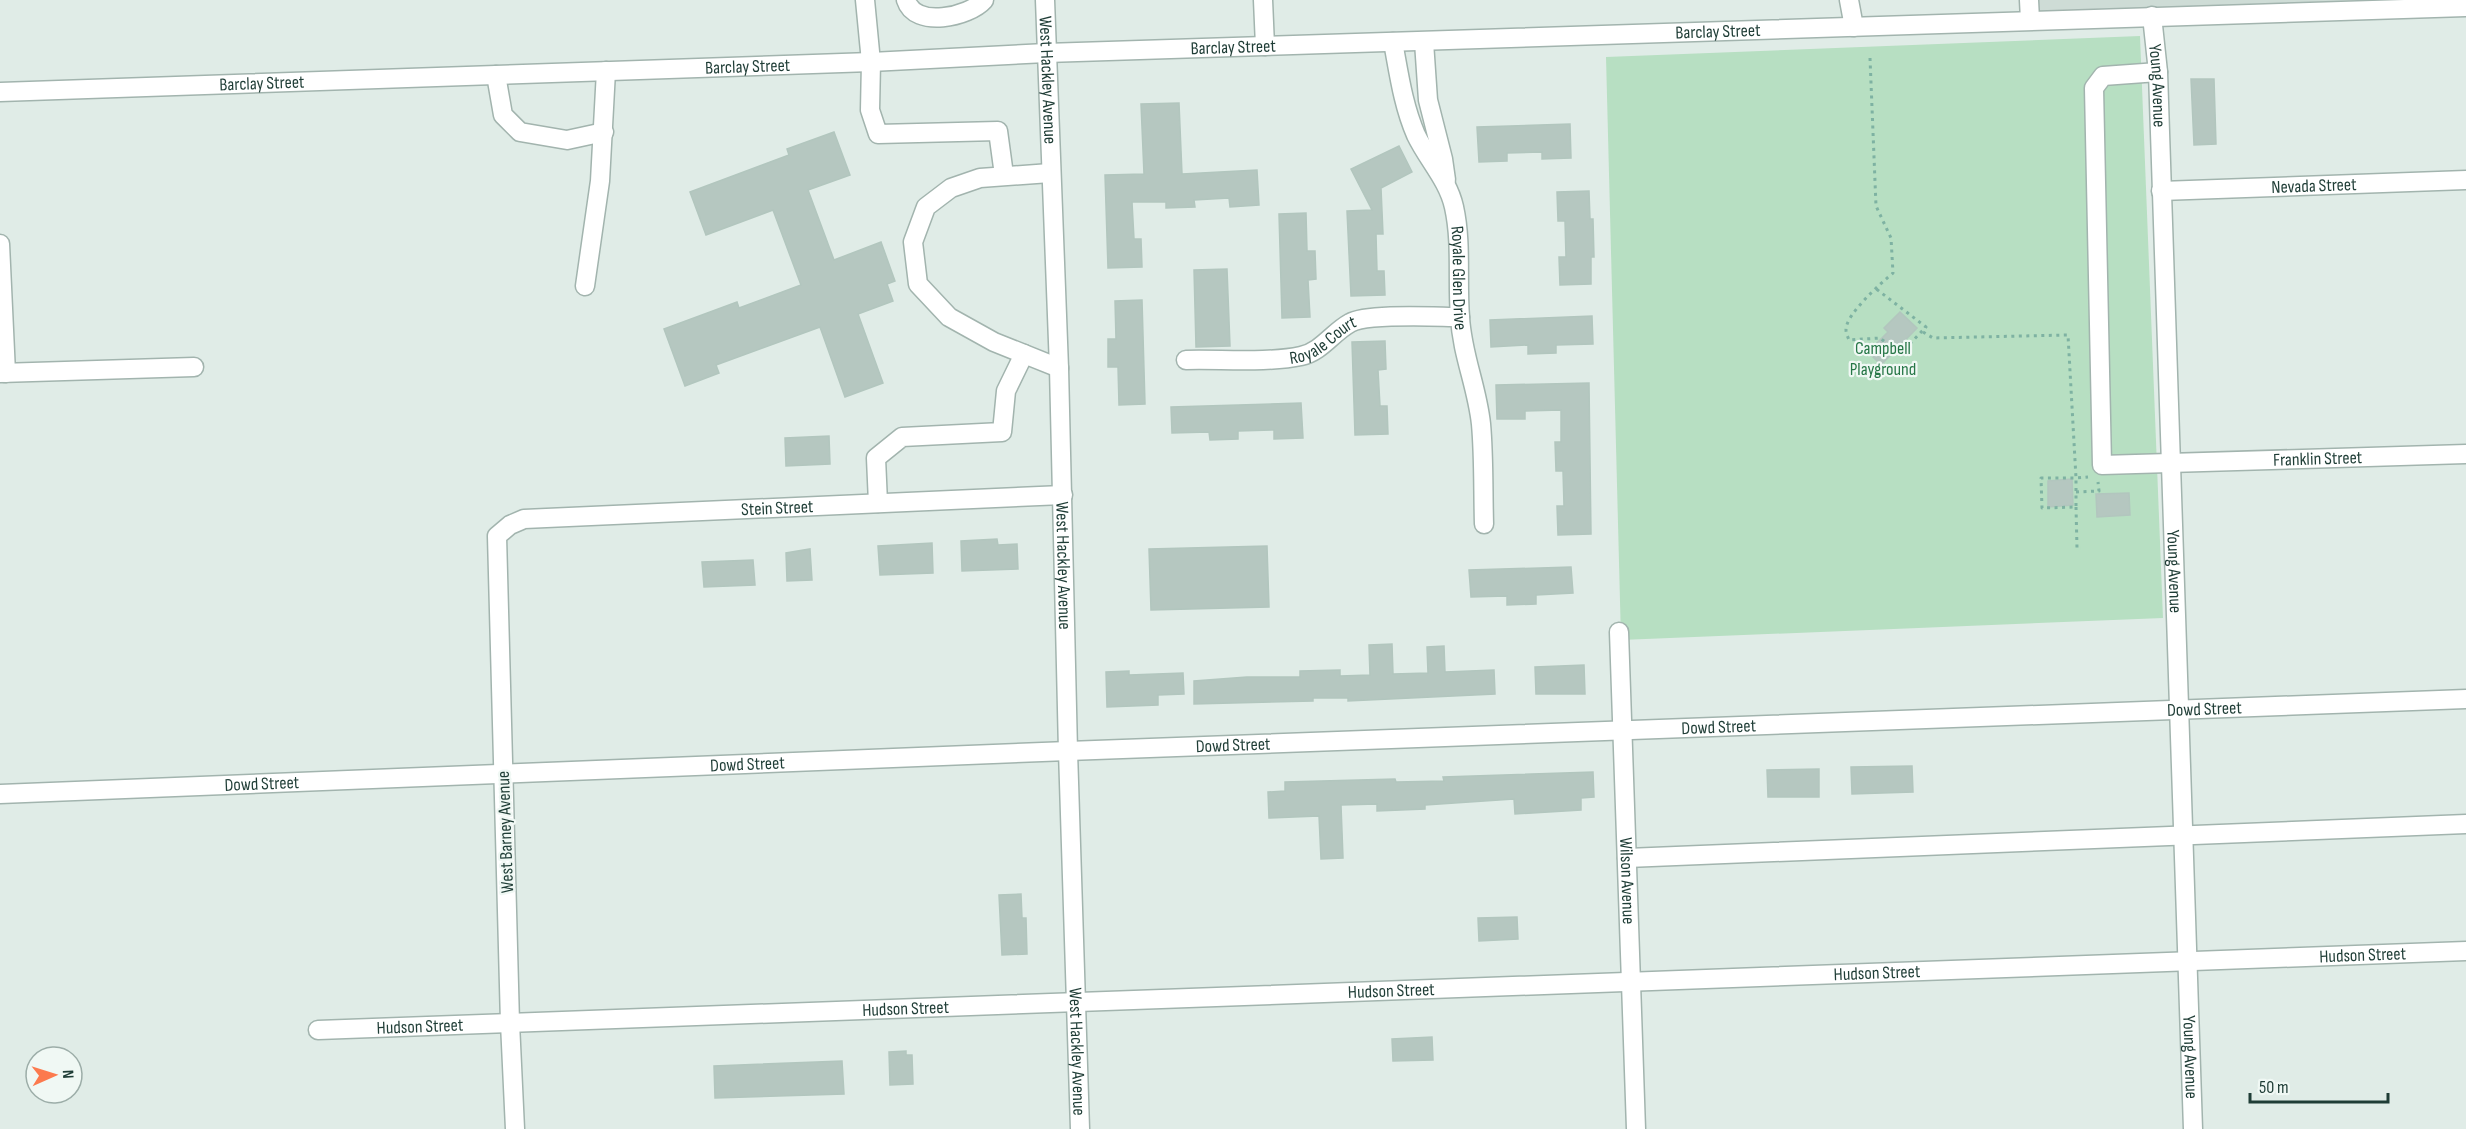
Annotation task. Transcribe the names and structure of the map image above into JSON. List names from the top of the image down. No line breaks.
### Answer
{"streets":{"street":["Barclay Street","West Hackley Avenue","Young Avenue","Nevada Street","Royale Glen Drive","Royale Court","Franklin Street","Stein Street","Dowd Street","West Barney Avenue","Wilson Avenue","Hudson Street"]},"crossings":[["Barclay Street","West Hackley Avenue"],["Barclay Street","Young Avenue"],["Barclay Street","Royale Glen Drive"],["West Hackley Avenue","Stein Street"],["West Hackley Avenue","Dowd Street"],["West Hackley Avenue","Hudson Street"],["Young Avenue","Nevada Street"],["Young Avenue","Franklin Street"],["Young Avenue","Dowd Street"],["Young Avenue","Hudson Street"],["Royale Glen Drive","Royale Court"],["Stein Street","West Barney Avenue"],["Dowd Street","West Barney Avenue"],["Dowd Street","Wilson Avenue"],["West Barney Avenue","Hudson Street"],["Wilson Avenue","Hudson Street"]],"parks":["Campbell Playground"],"scale_bar":"50 m","north":"right"}
